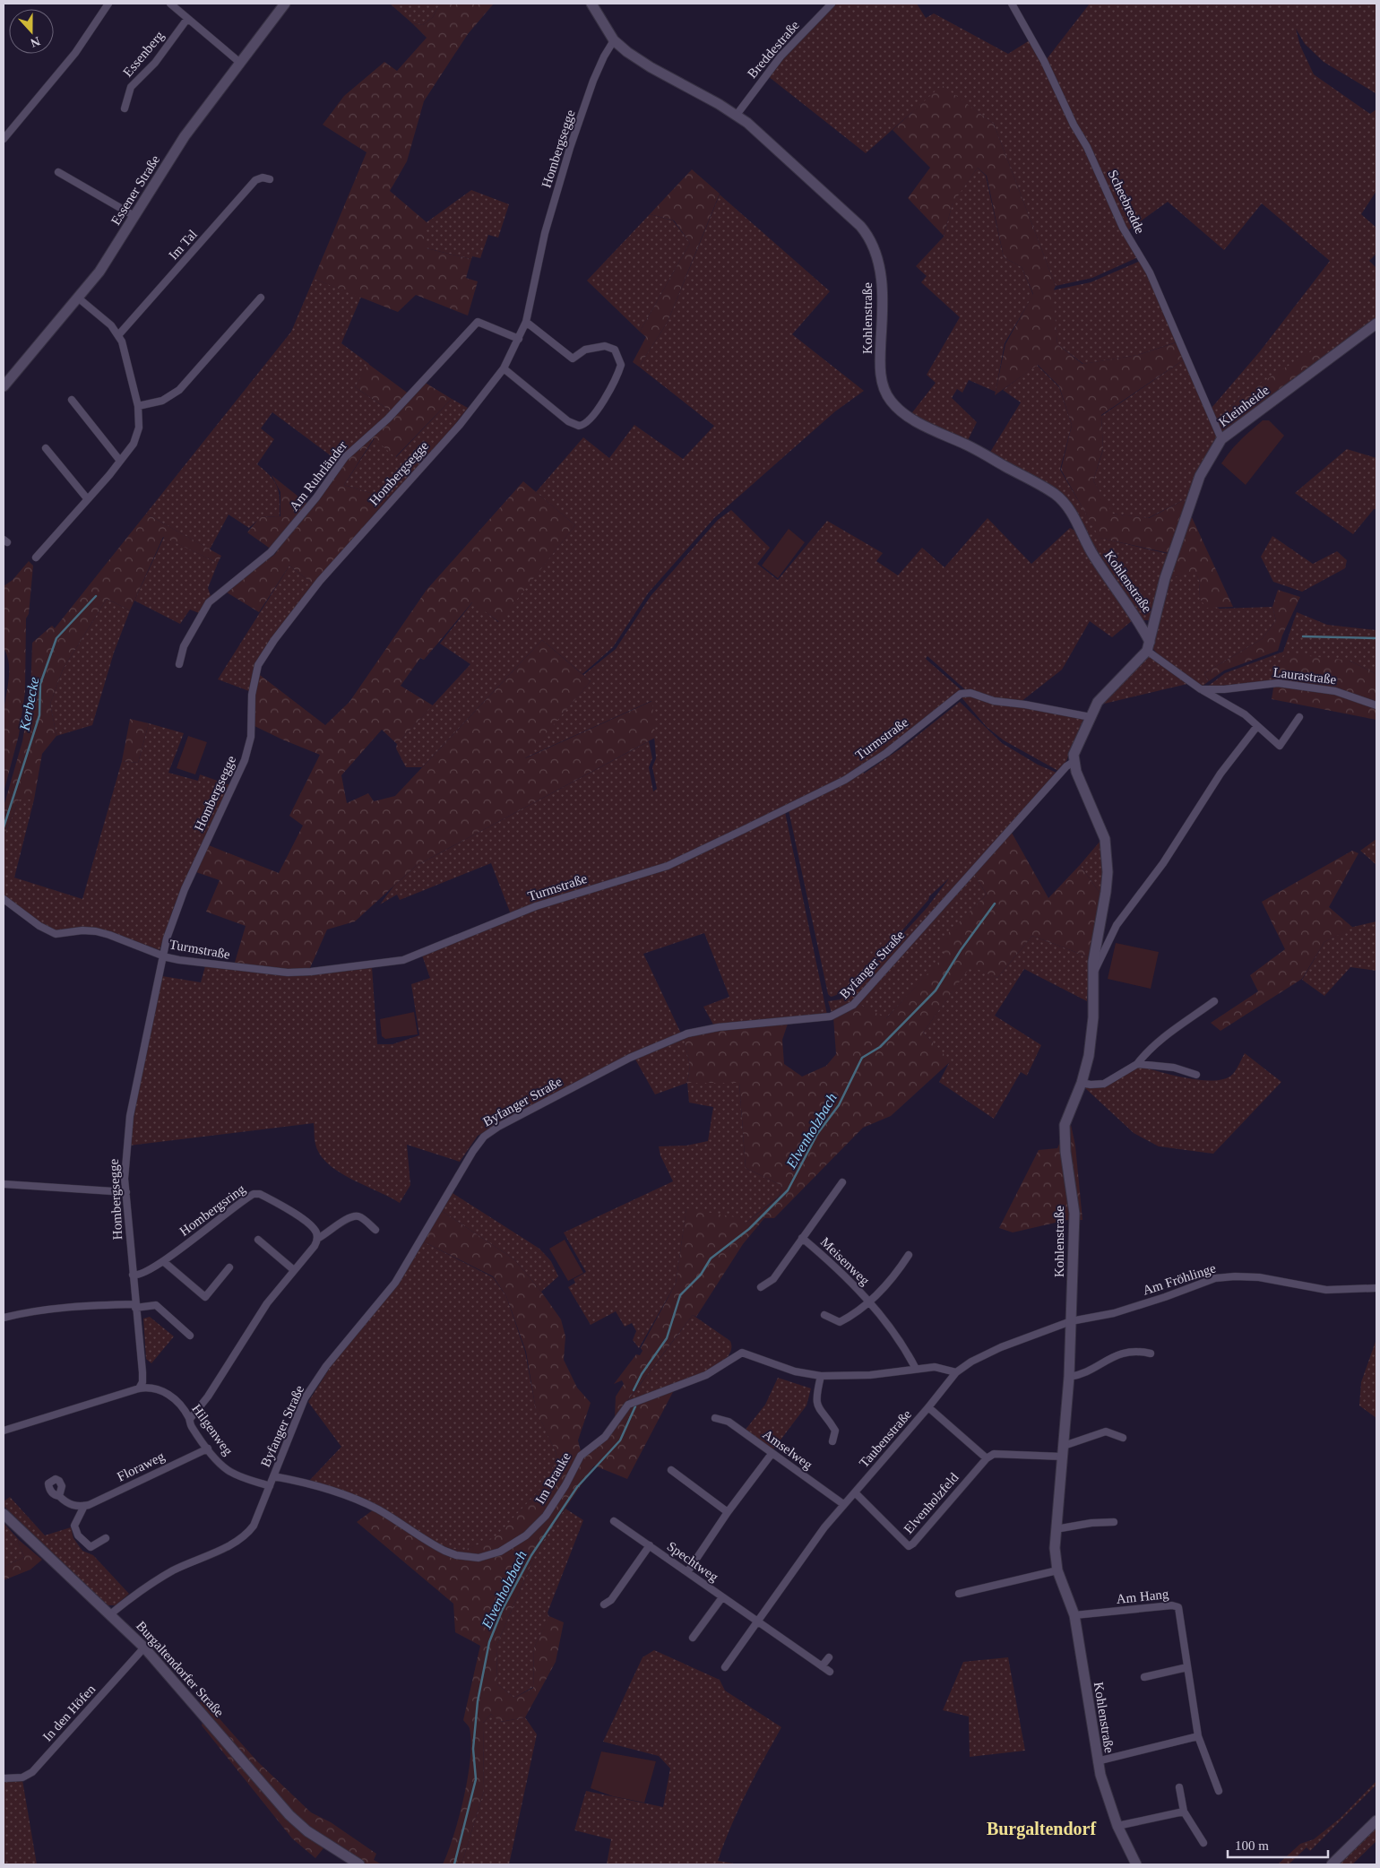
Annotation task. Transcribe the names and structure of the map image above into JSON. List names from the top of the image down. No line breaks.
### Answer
{"streets":{"street":["Breddestraße","Essenberg","Hombergsegge","Essener Straße","Scheebredde","Im Tal","Kohlenstraße","Kleinheide","Am Ruhrländer","Laurastraße","Turmstraße","Byfanger Straße","Hombergsring","Meisenweg","Am Fröhlinge","Hilgenweg","Taubenstraße","Amselweg","Floraweg","Im Brauke","Elvenholzfeld","Spechtweg","Am Hang","Burgaltendorfer Straße","In den Höfen"]},"crossings":[["Breddestraße","Kohlenstraße"],["Hombergsegge","Kohlenstraße"],["Hombergsegge","Am Ruhrländer"],["Hombergsegge","Turmstraße"],["Hombergsegge","Hombergsring"],["Hombergsegge","Hilgenweg"],["Scheebredde","Kleinheide"],["Kohlenstraße","Kleinheide"],["Kohlenstraße","Byfanger Straße"],["Kohlenstraße","Am Fröhlinge"],["Kohlenstraße","Taubenstraße"],["Kohlenstraße","Elvenholzfeld"],["Kohlenstraße","Am Hang"],["Byfanger Straße","Hilgenweg"],["Byfanger Straße","Im Brauke"],["Byfanger Straße","Burgaltendorfer Straße"],["Meisenweg","Im Brauke"],["Am Fröhlinge","Taubenstraße"],["Hilgenweg","Floraweg"],["Taubenstraße","Amselweg"],["Taubenstraße","Im Brauke"],["Taubenstraße","Elvenholzfeld"],["Taubenstraße","Spechtweg"],["Burgaltendorfer Straße","In den Höfen"]],"districts":["Burgaltendorf"],"water":["Kerbecke","Elvenholzbach"],"scale_bar":"100 m","north":"bottom"}
